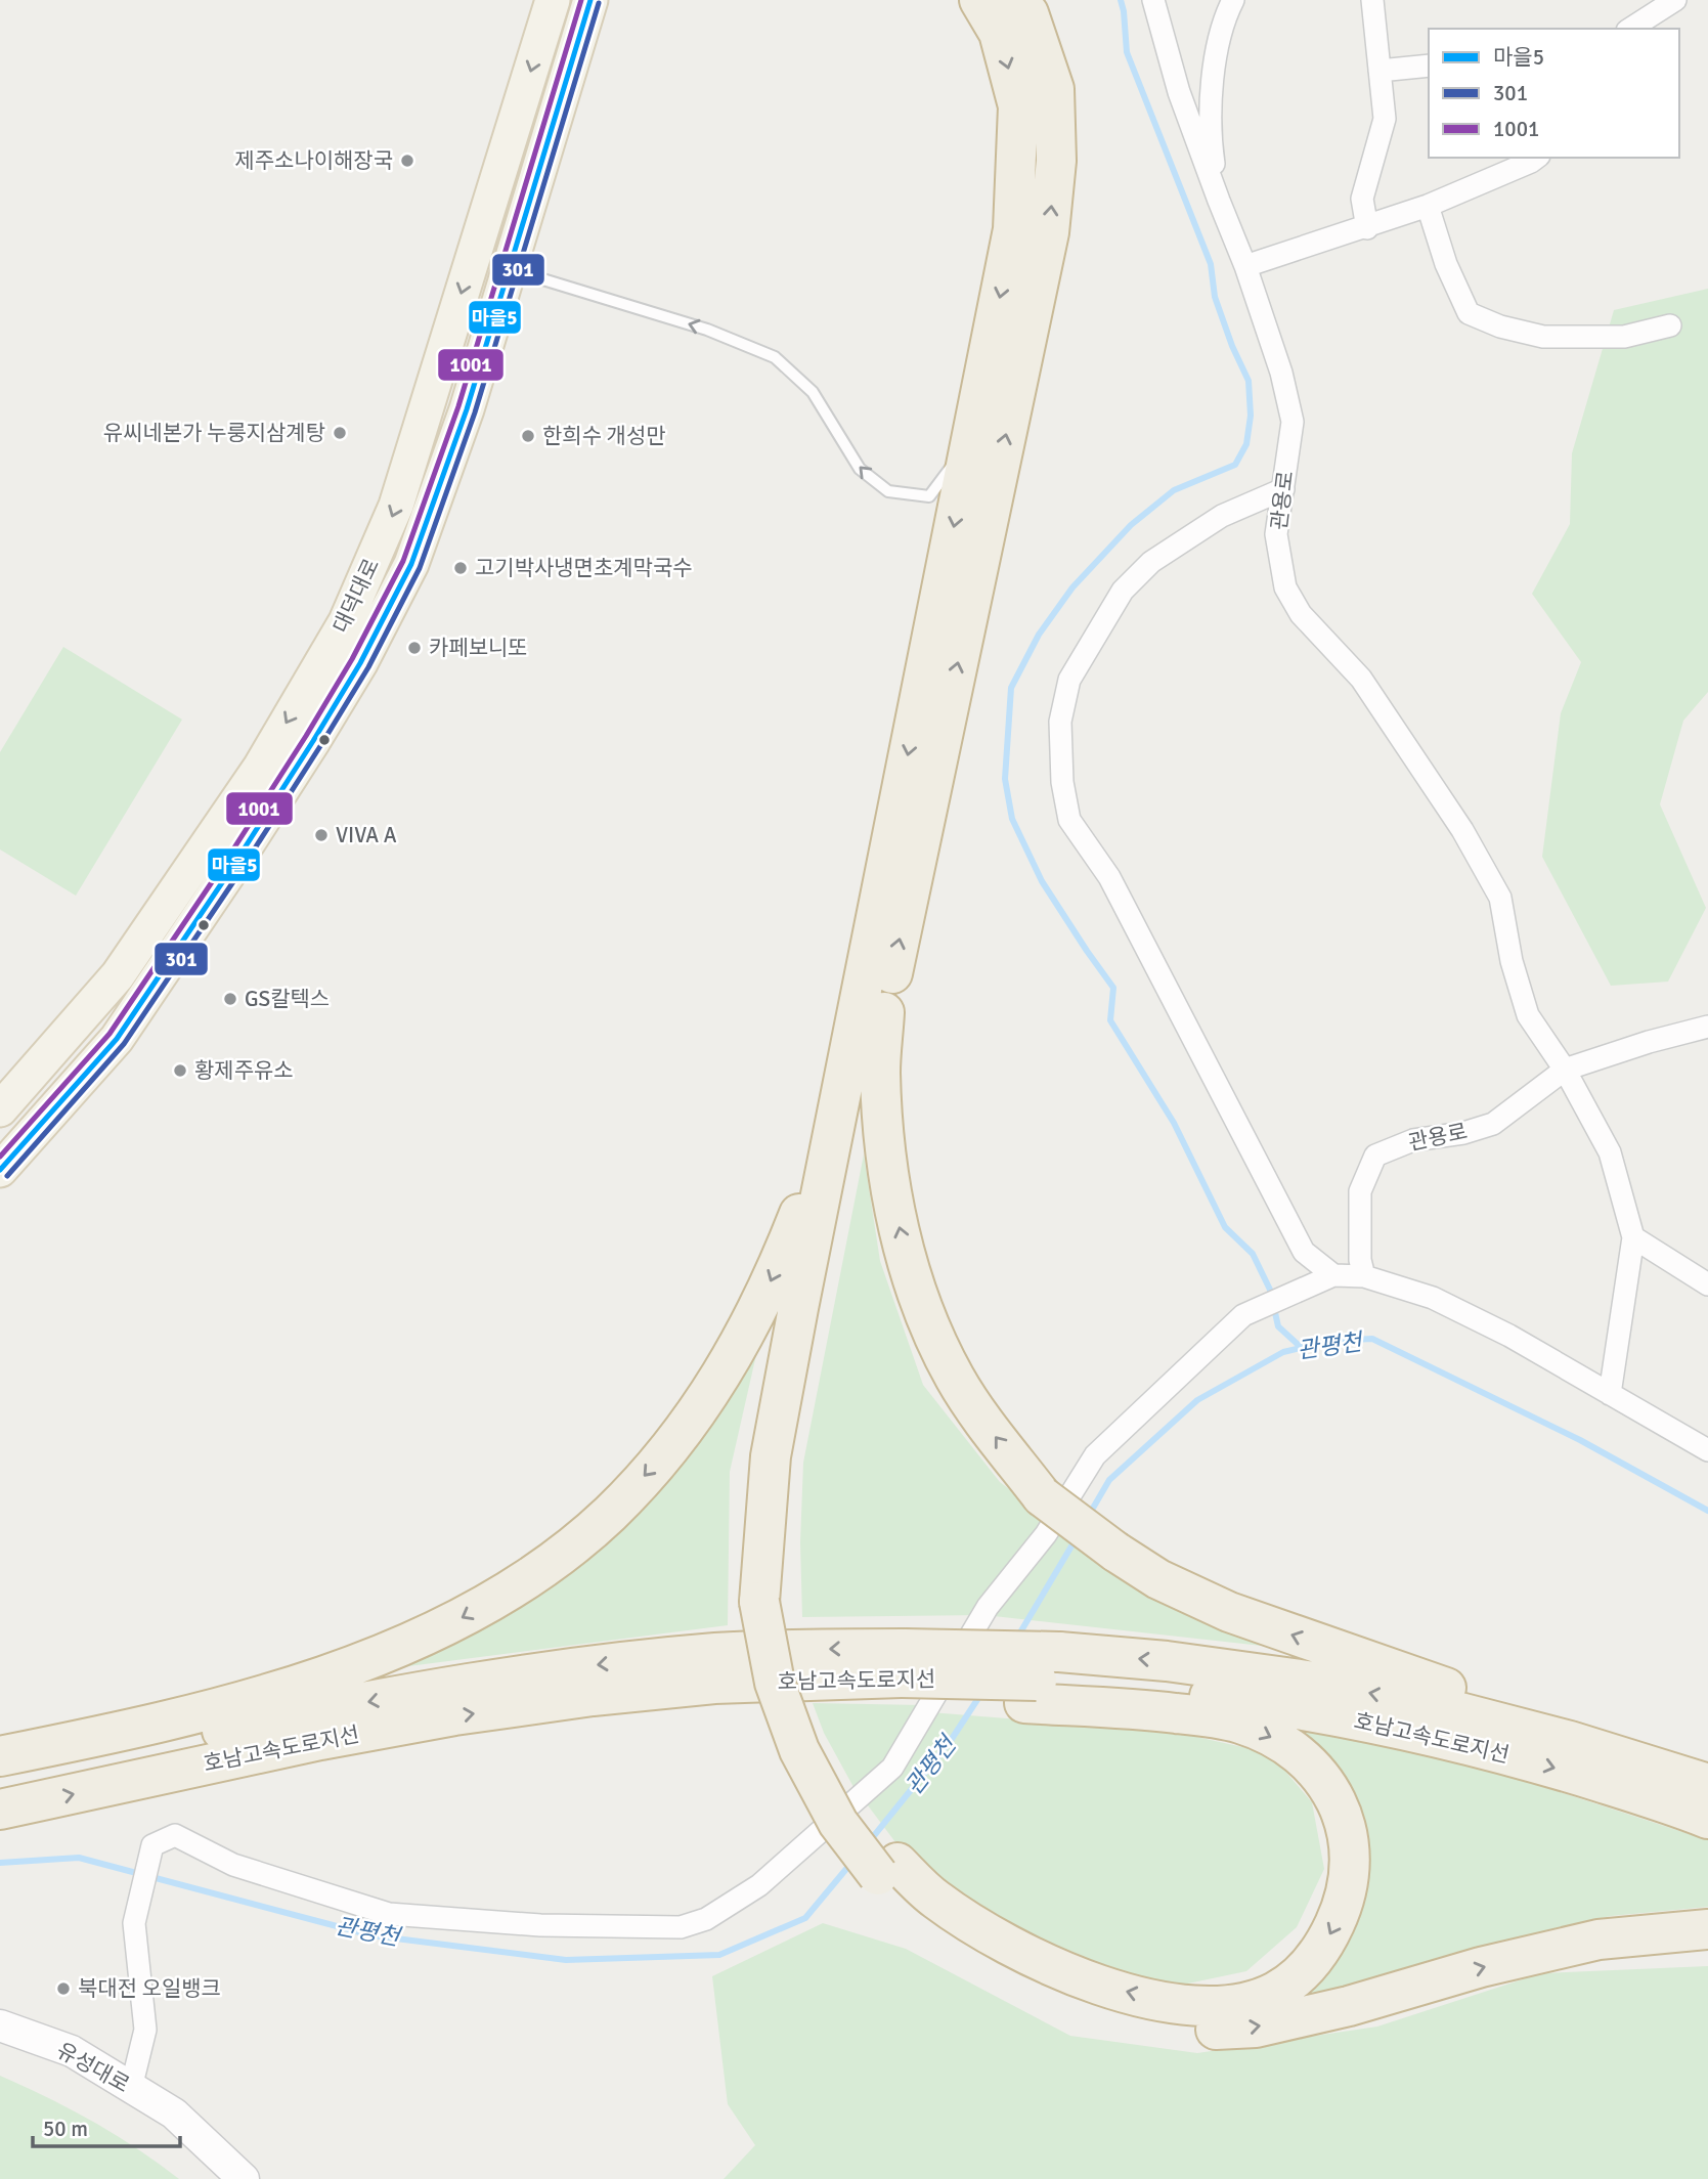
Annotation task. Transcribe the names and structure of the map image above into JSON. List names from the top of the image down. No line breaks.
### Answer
{"streets":{"highway":["호남고속도로지선"],"main road":["대덕대로","유성대로"],"street":["관용로"]},"water":["관평천"],"places":["제주소나이해장국","유씨네본가 누룽지삼계탕","한희수 개성만","고기박사냉면초계막국수","카페보니또","VIVA A","GS칼텍스","황제주유소","북대전 오일뱅크"],"lines":["transit line 마을5","transit line 1001","transit line 301"],"legend":["마을5","301","1001"],"scale_bar":"50 m"}
